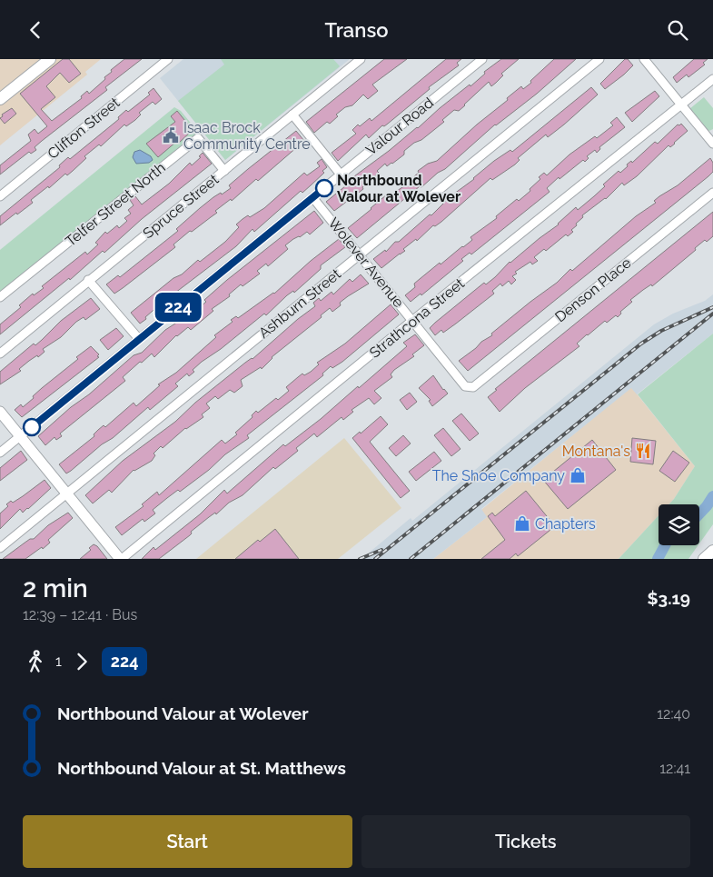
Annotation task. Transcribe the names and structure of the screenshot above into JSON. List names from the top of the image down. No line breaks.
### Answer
{"streets":{"street":["Valour Road","Clifton Street","Telfer Street North","Spruce Street","Wolever Avenue","Denson Place","Ashburn Street","Strathcona Street"]},"crossings":[["Valour Road","Wolever Avenue"],["Telfer Street North","Spruce Street"],["Wolever Avenue","Denson Place"],["Wolever Avenue","Ashburn Street"],["Wolever Avenue","Strathcona Street"]],"places":{"public building":["Isaac Brock Community Centre"],"other":["Northbound Valour at Wolever"],"restaurant":["Montana's"],"shop":["The Shoe Company","Chapters"]},"lines":["bus line 224"],"page":{"header":"Transo","on_map":"224","heading":["2 min","12:39 – 12:41 · Bus","$3.19"],"legs":["1","224"],"list":[{"name":"Northbound Valour at Wolever","value":"12:40"},{"name":"Northbound Valour at St. Matthews","value":"12:41"}],"buttons":["Start","Tickets"]}}
